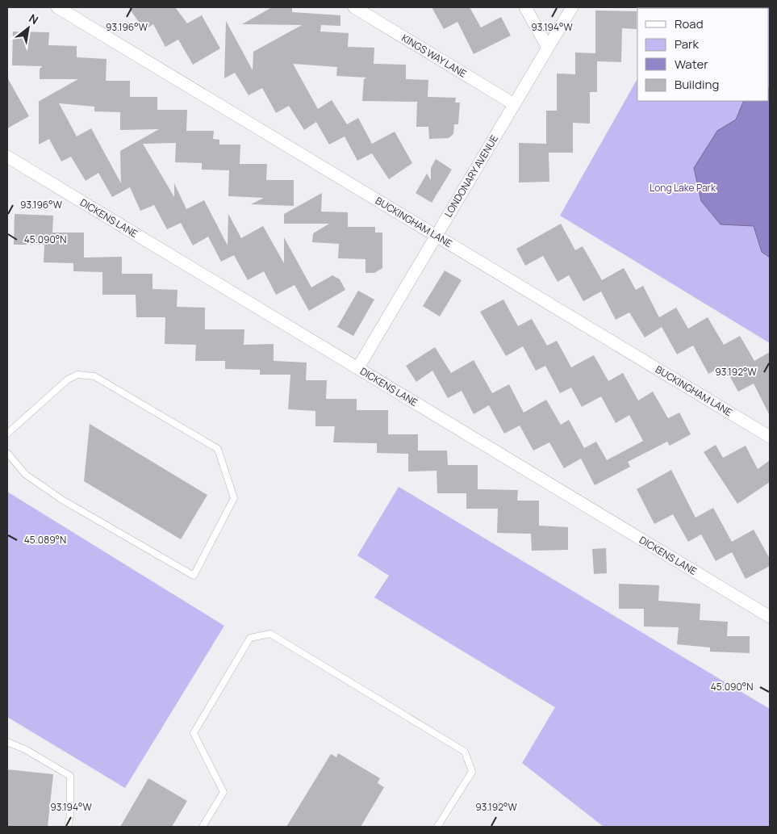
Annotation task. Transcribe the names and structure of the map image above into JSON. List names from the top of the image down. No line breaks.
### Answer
{"streets":{"street":["KINGS WAY LANE","LONDONARY AVENUE","DICKENS LANE","BUCKINGHAM LANE"]},"crossings":[["KINGS WAY LANE","LONDONARY AVENUE"],["LONDONARY AVENUE","DICKENS LANE"],["LONDONARY AVENUE","BUCKINGHAM LANE"]],"parks":["Long Lake Park"],"legend":["Road","Park","Water","Building"],"north":"top right","coordinates":["93.194°W","93.196°W","45.090°N","93.192°W","45.089°N"]}
